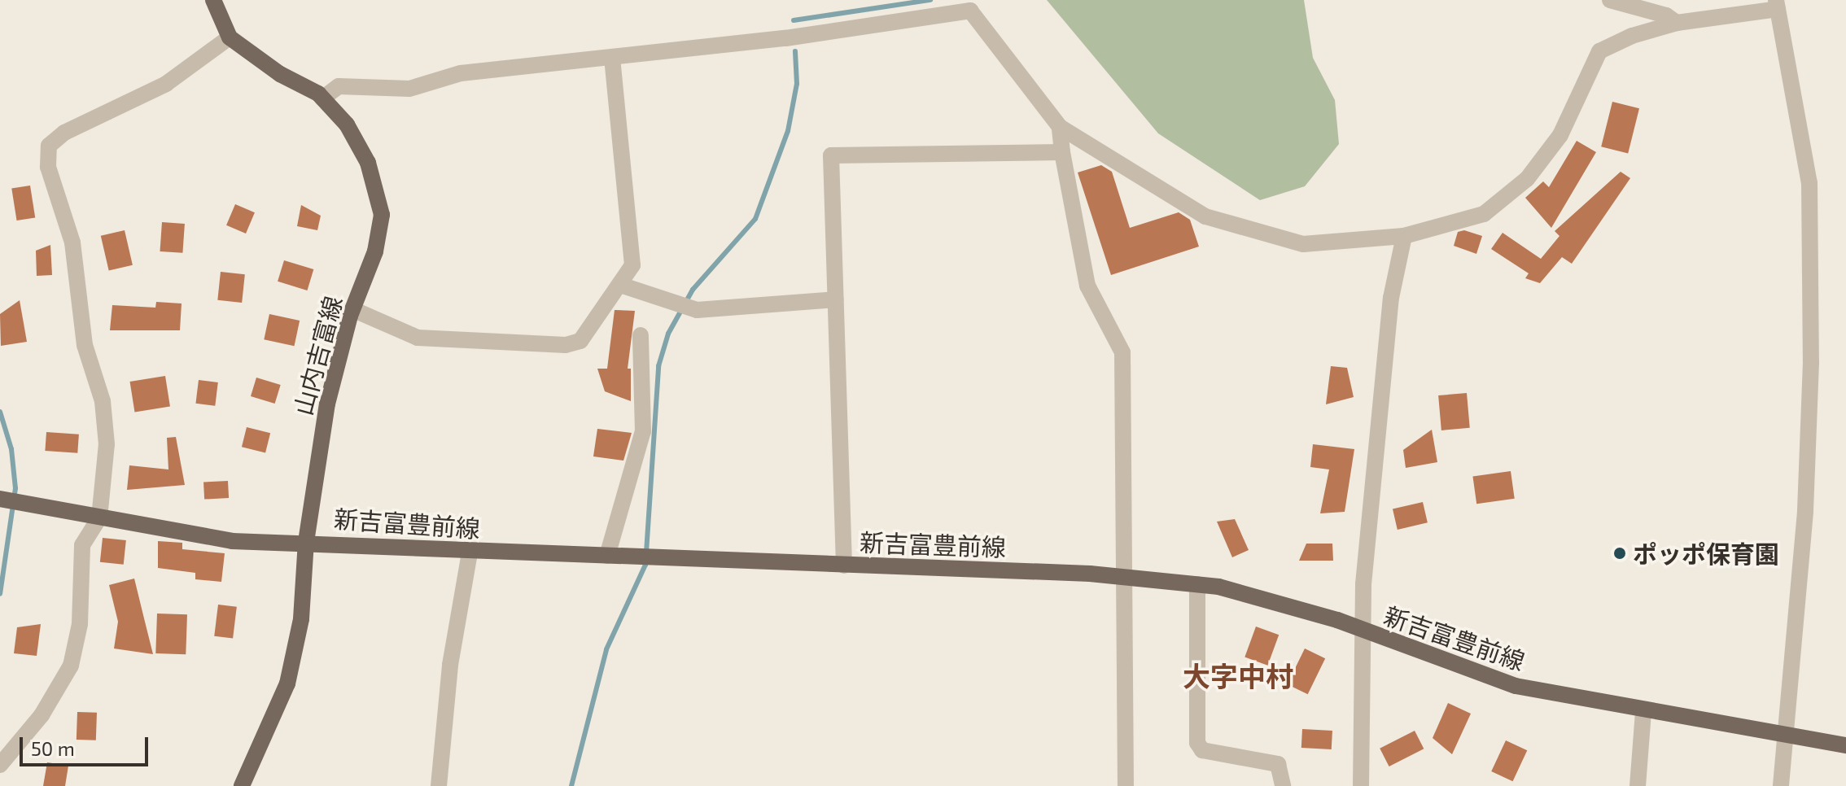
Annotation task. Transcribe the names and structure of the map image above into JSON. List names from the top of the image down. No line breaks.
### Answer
{"streets":{"main road":["山内吉富線","新吉富豊前線"]},"crossings":[["山内吉富線","新吉富豊前線"]],"districts":["大字中村"],"places":["ポッポ保育園"],"scale_bar":"50 m"}
